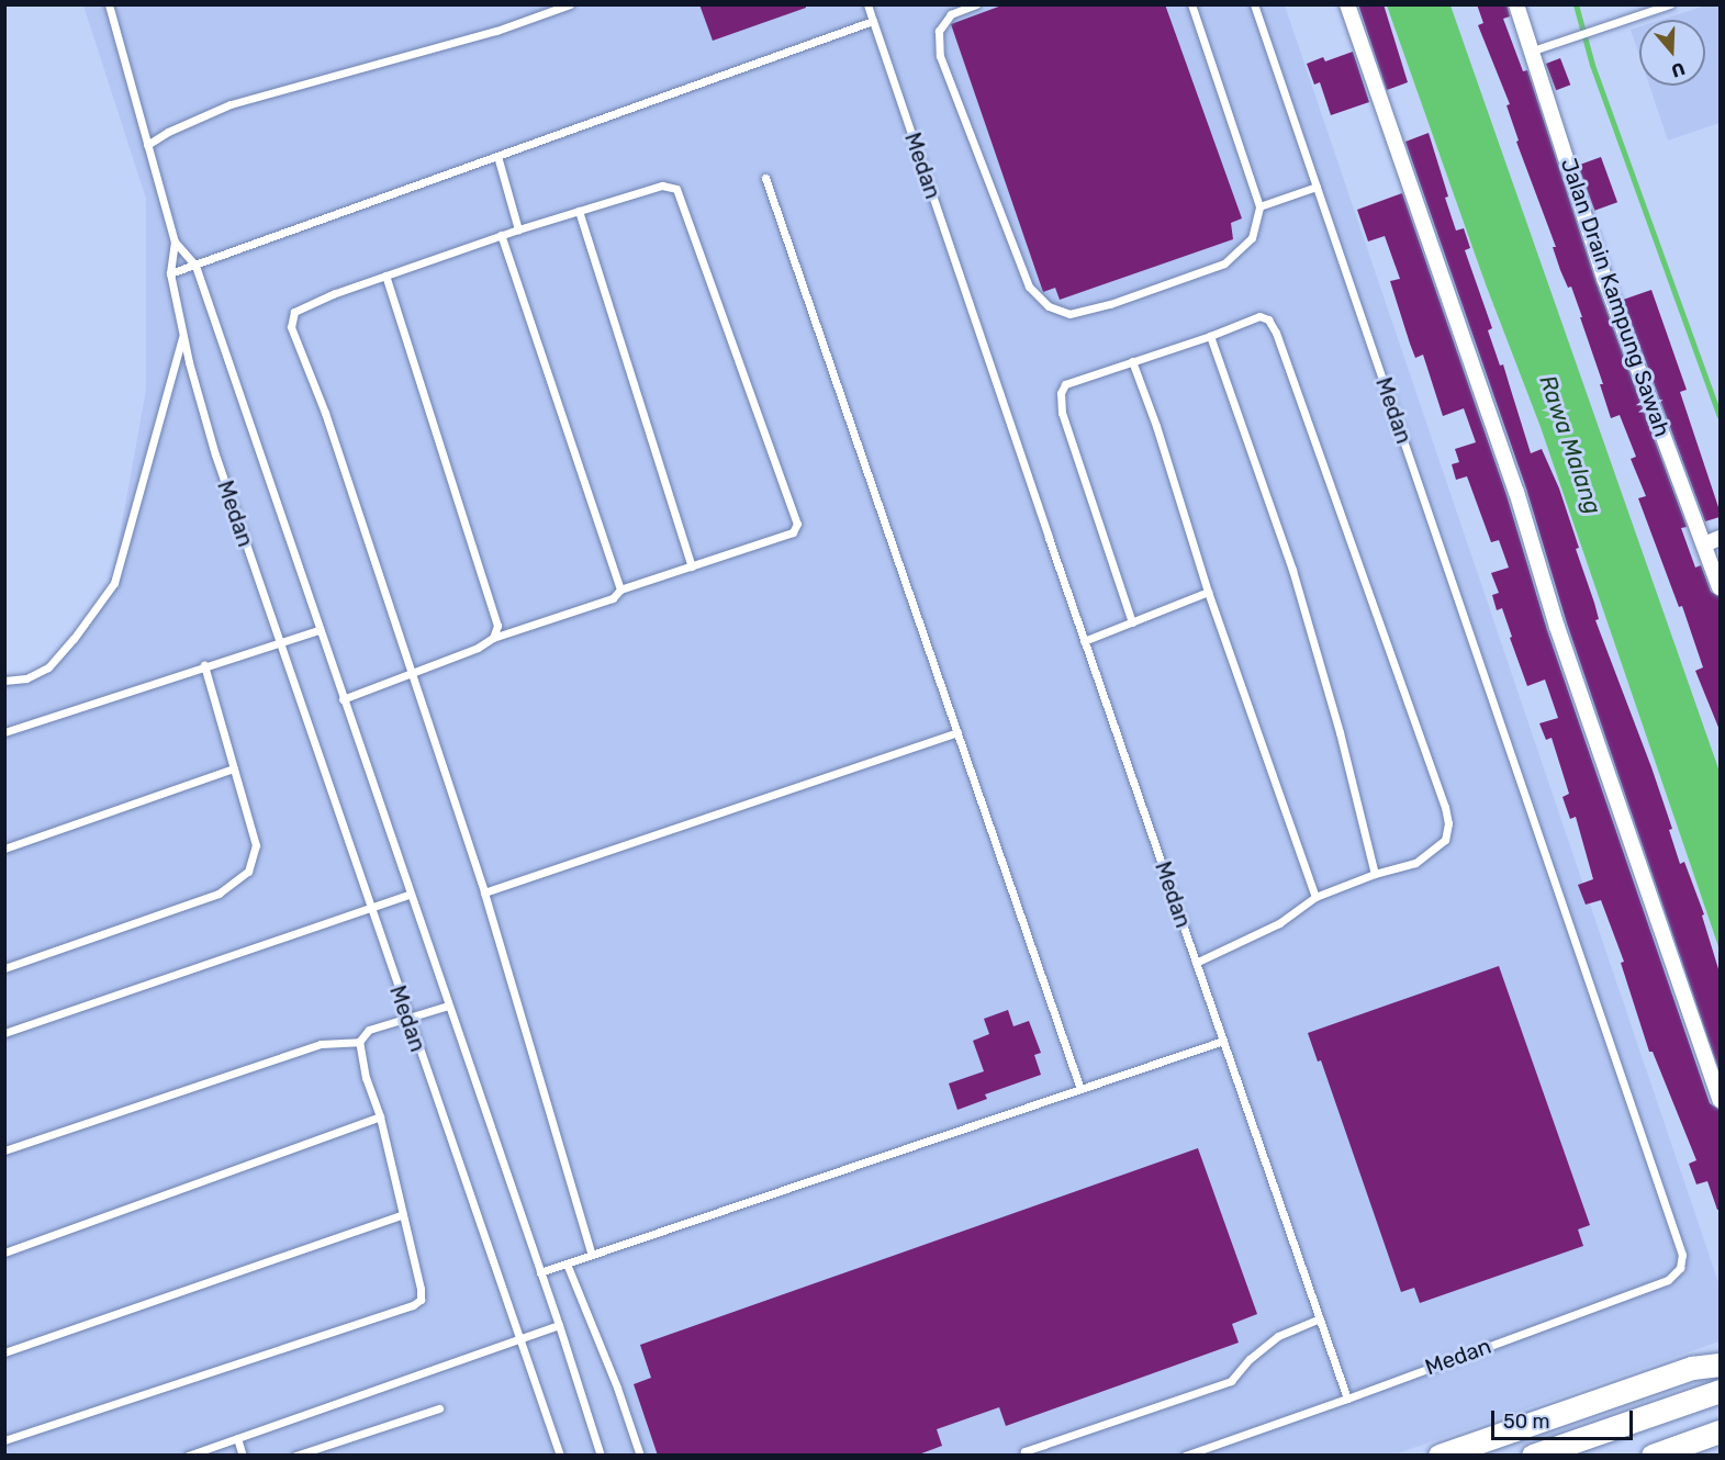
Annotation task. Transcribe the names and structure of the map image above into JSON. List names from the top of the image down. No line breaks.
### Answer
{"streets":{"street":["Jalan Drain Kampung Sawah"],"lane":["Medan"]},"water":["Rawa Malang"],"scale_bar":"50 m","north":"bottom"}
